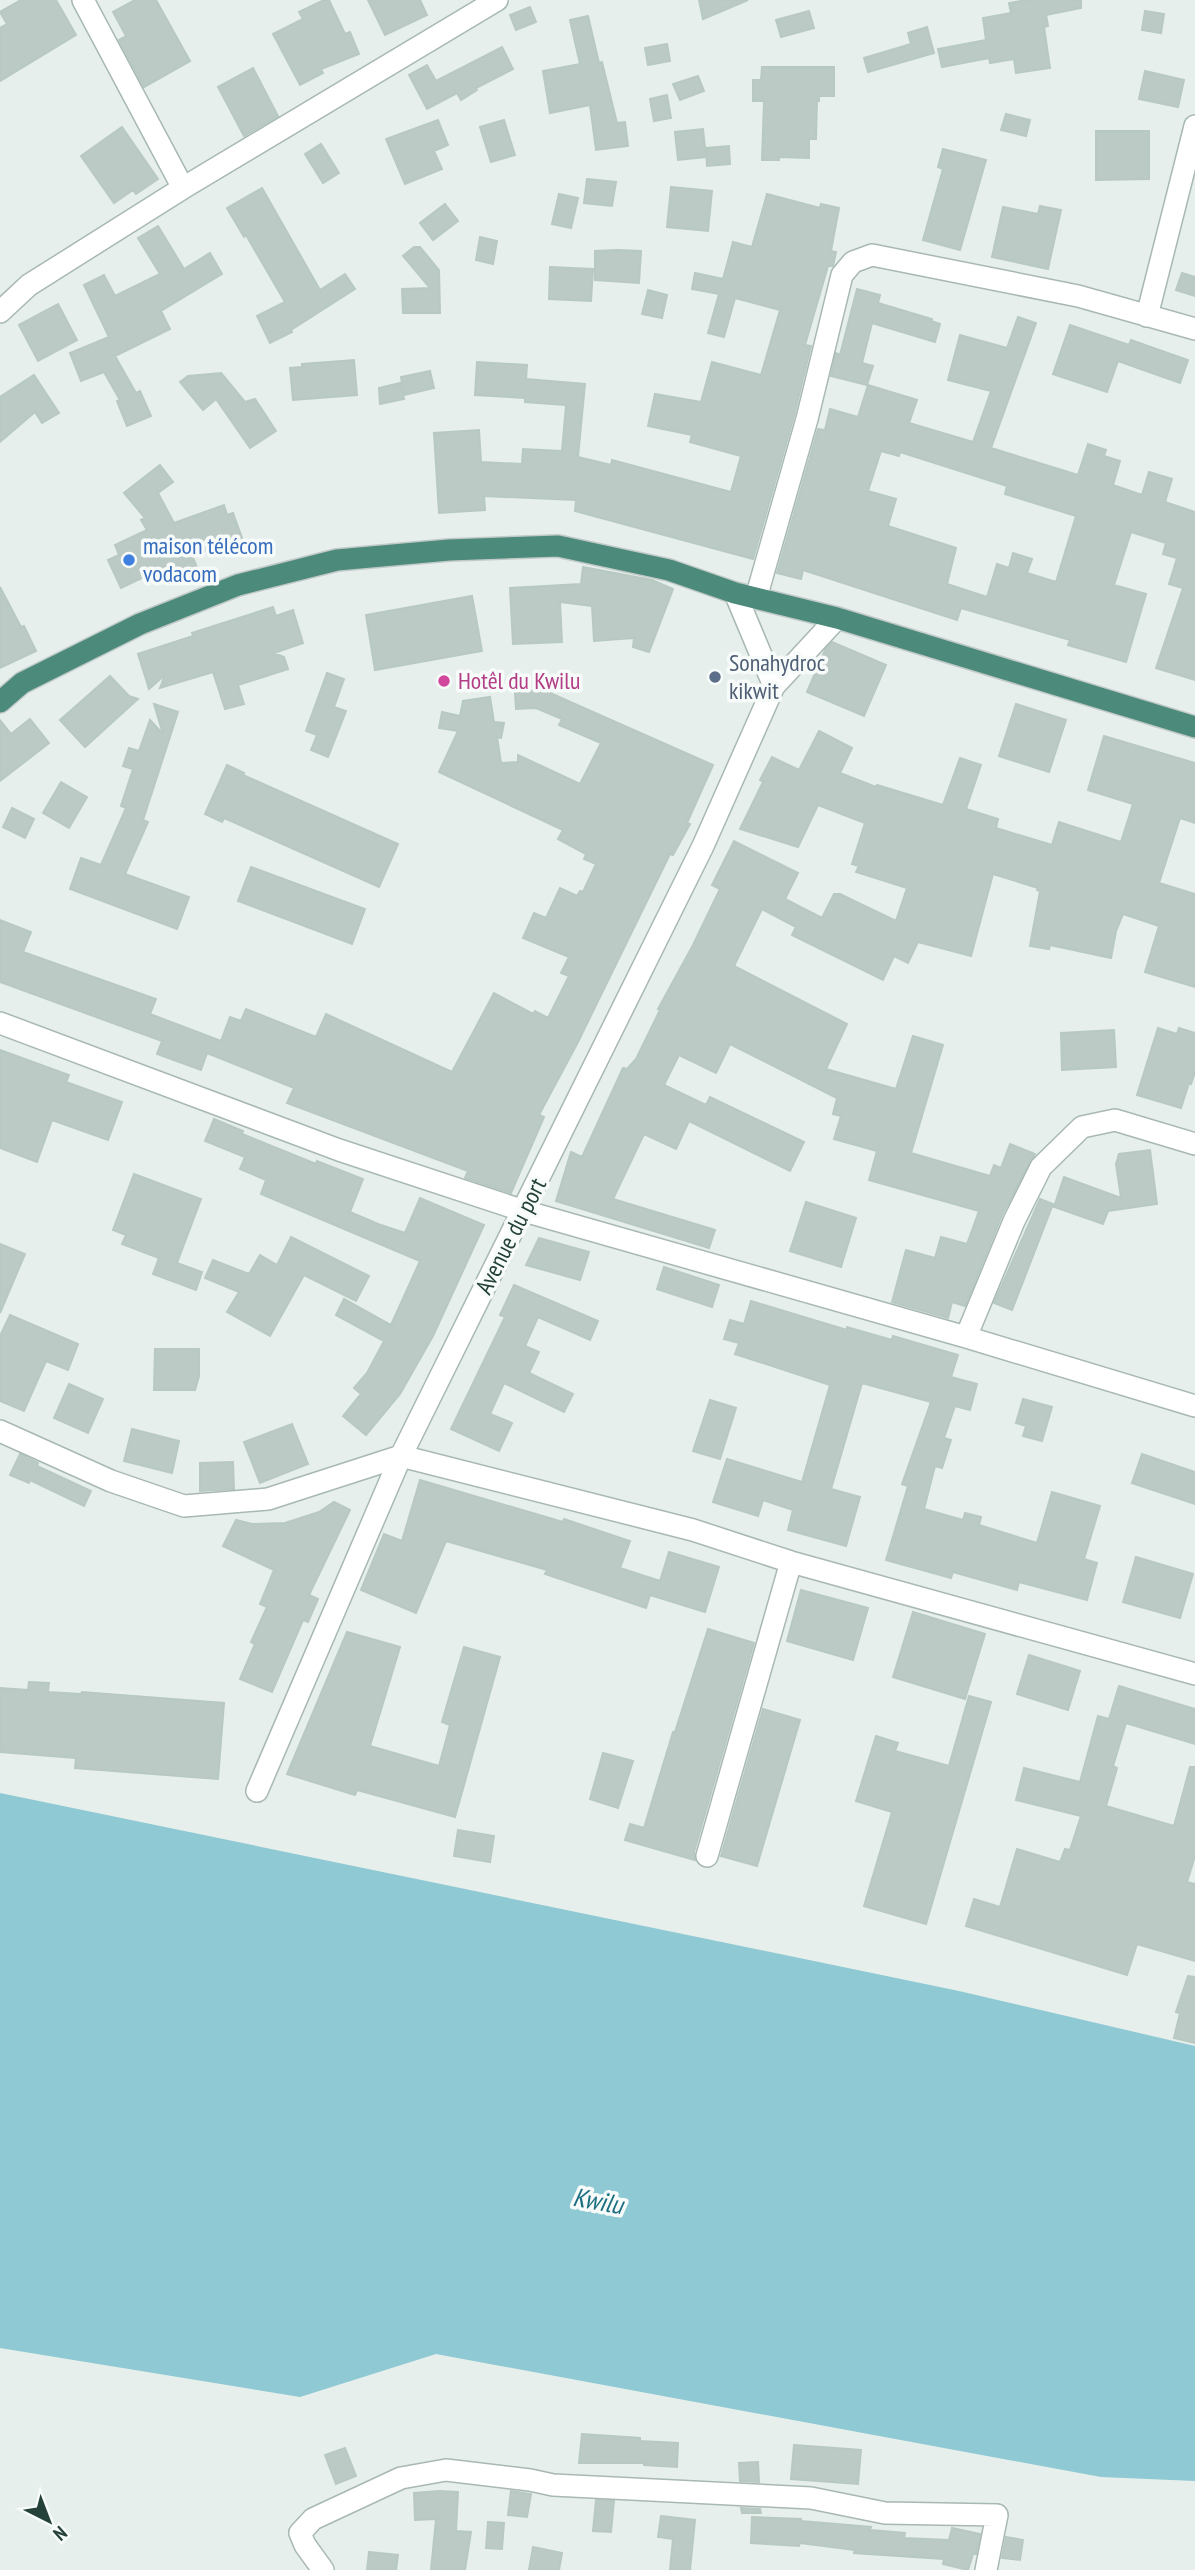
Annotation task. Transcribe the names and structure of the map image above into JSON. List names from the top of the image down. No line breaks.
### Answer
{"streets":{"street":["Avenue du port"]},"water":["Kwilu"],"places":["maison télécom vodacom","Sonahydroc kikwit","Hotêl du Kwilu"],"north":"bottom right"}
